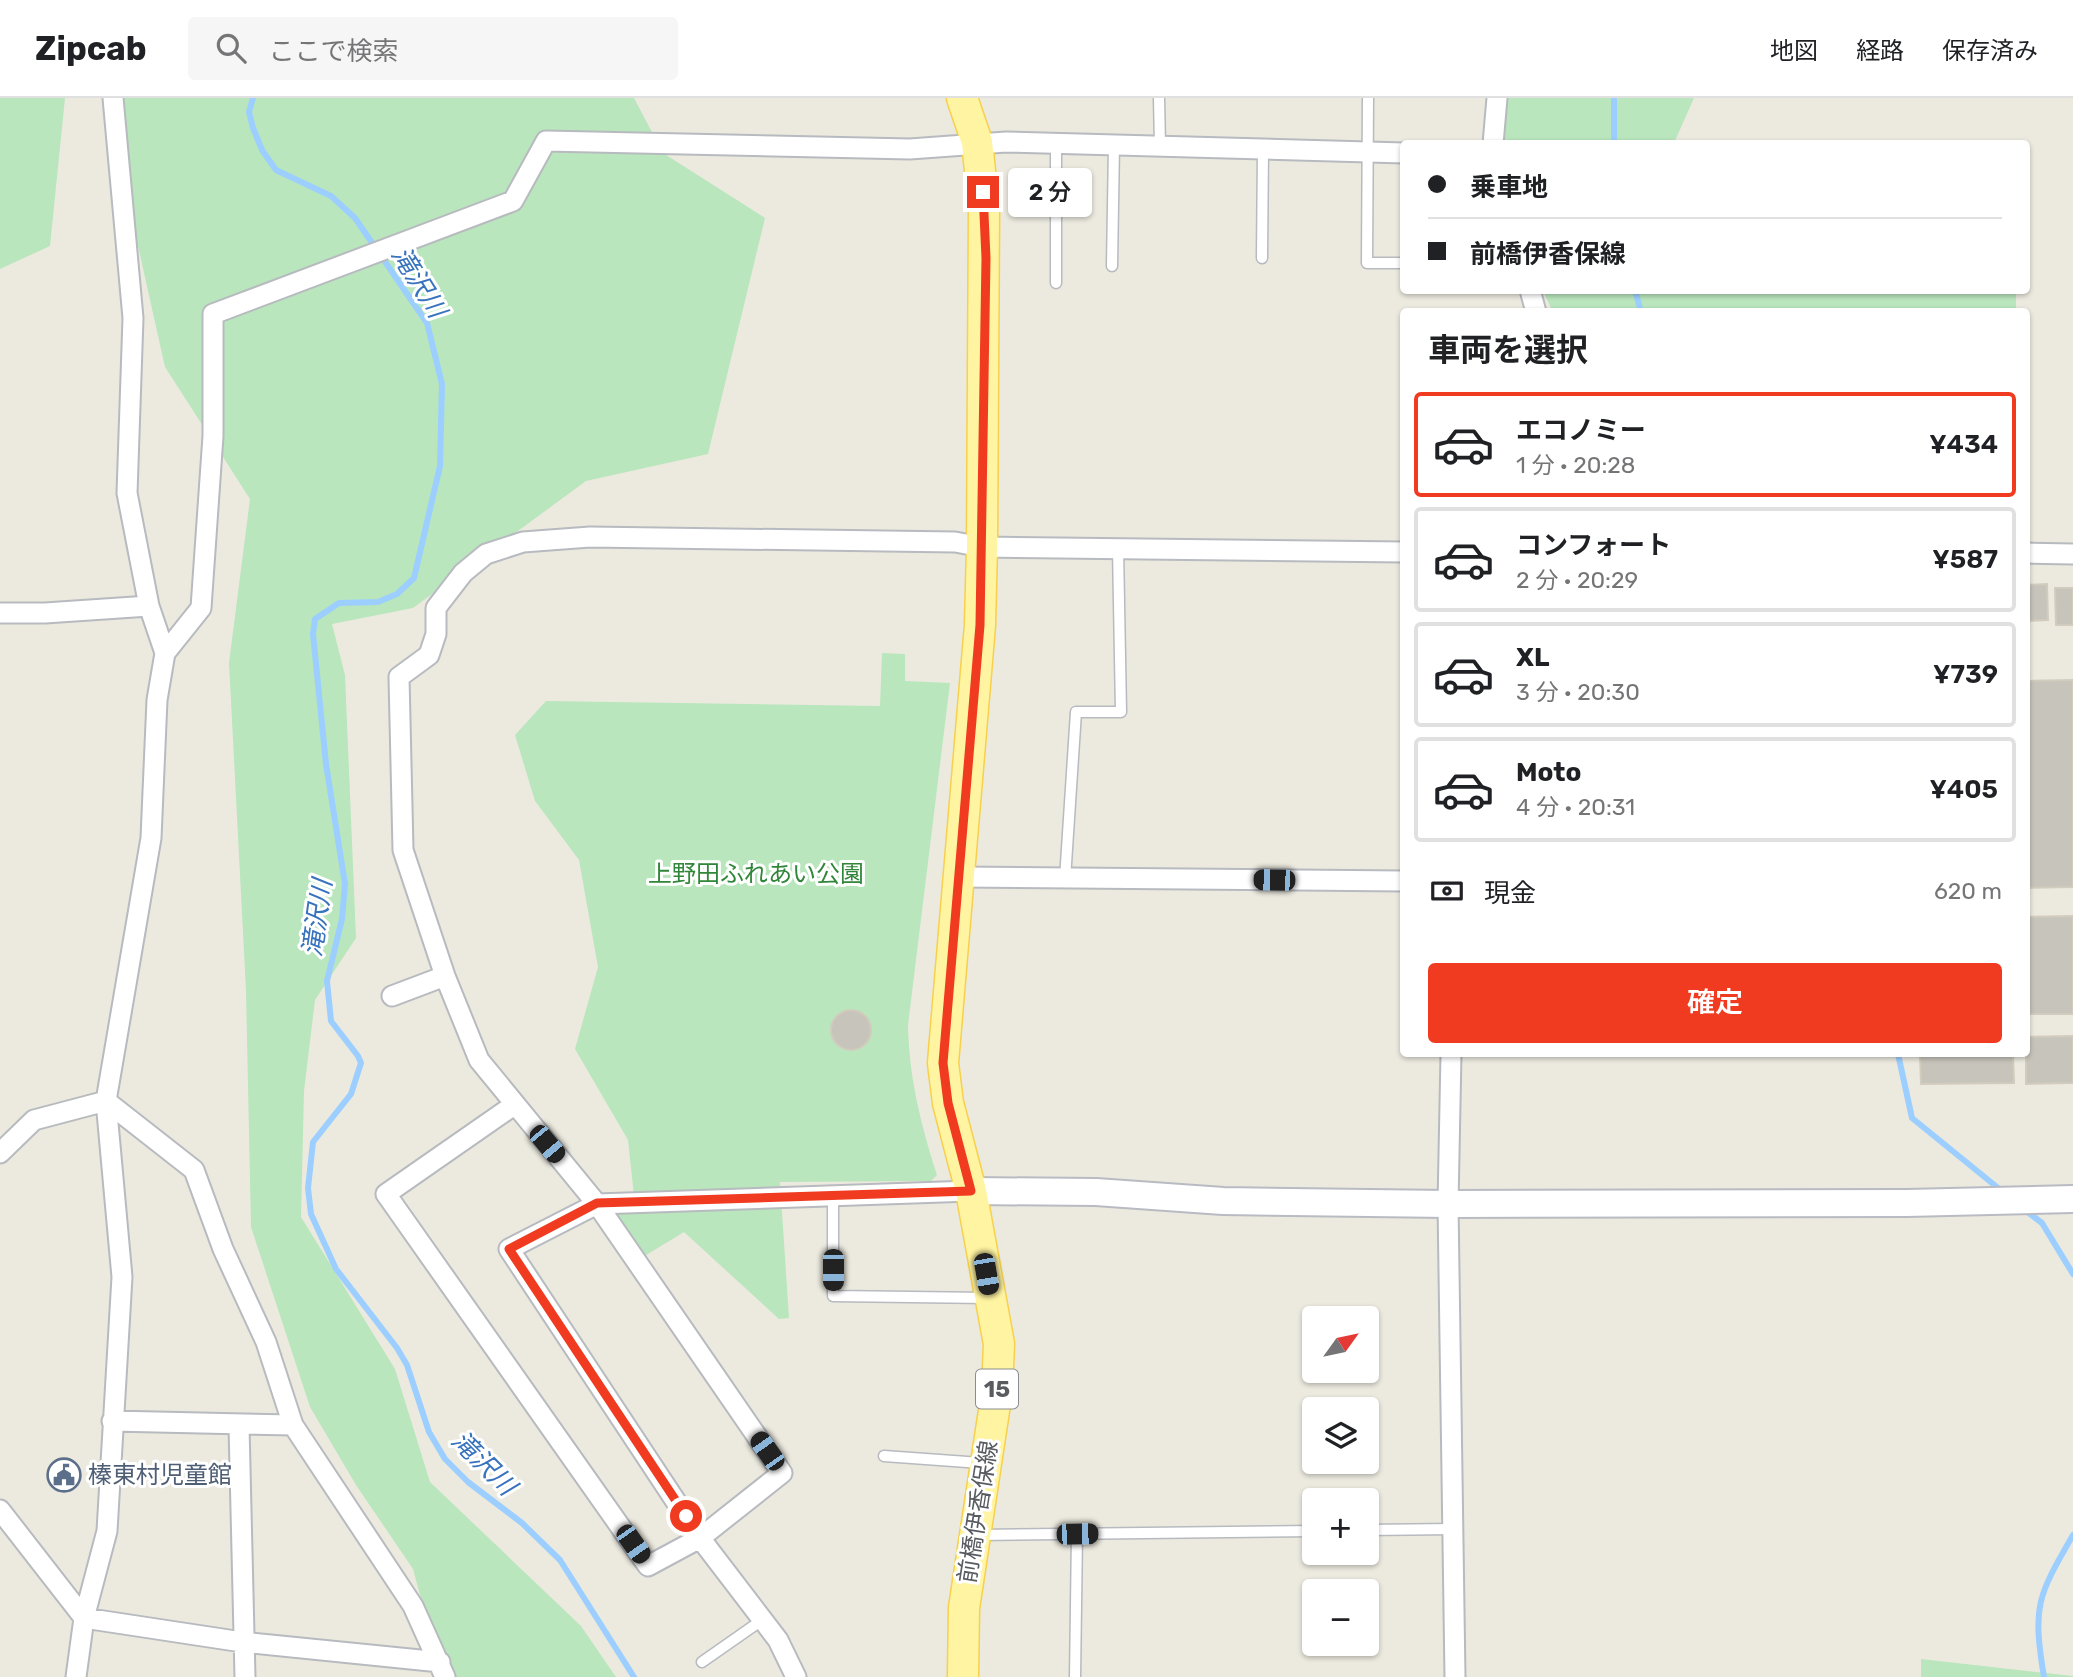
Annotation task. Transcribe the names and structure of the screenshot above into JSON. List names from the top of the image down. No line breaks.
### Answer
{"streets":{"main road":["15","前橋伊香保線"]},"water":["滝沢川"],"parks":["上野田ふれあい公園"],"places":{"public building":["榛東村児童館"]},"north":"top right","page":{"header":"Zipcab","search":"ここで検索","nav":["地図","経路","保存済み"],"banner":["乗車地","前橋伊香保線"],"bubble":"2 分","heading":"車両を選択","list":[{"name":"エコノミー","note":"1 分 · 20:28","value":"¥434"},{"name":"コンフォート","note":"2 分 · 20:29","value":"¥587"},{"name":"XL","note":"3 分 · 20:30","value":"¥739"},{"name":"Moto","note":"4 分 · 20:31","value":"¥405"}],"pay":["現金","620 m"],"buttons":"確定","map_buttons":["+","−"]}}
